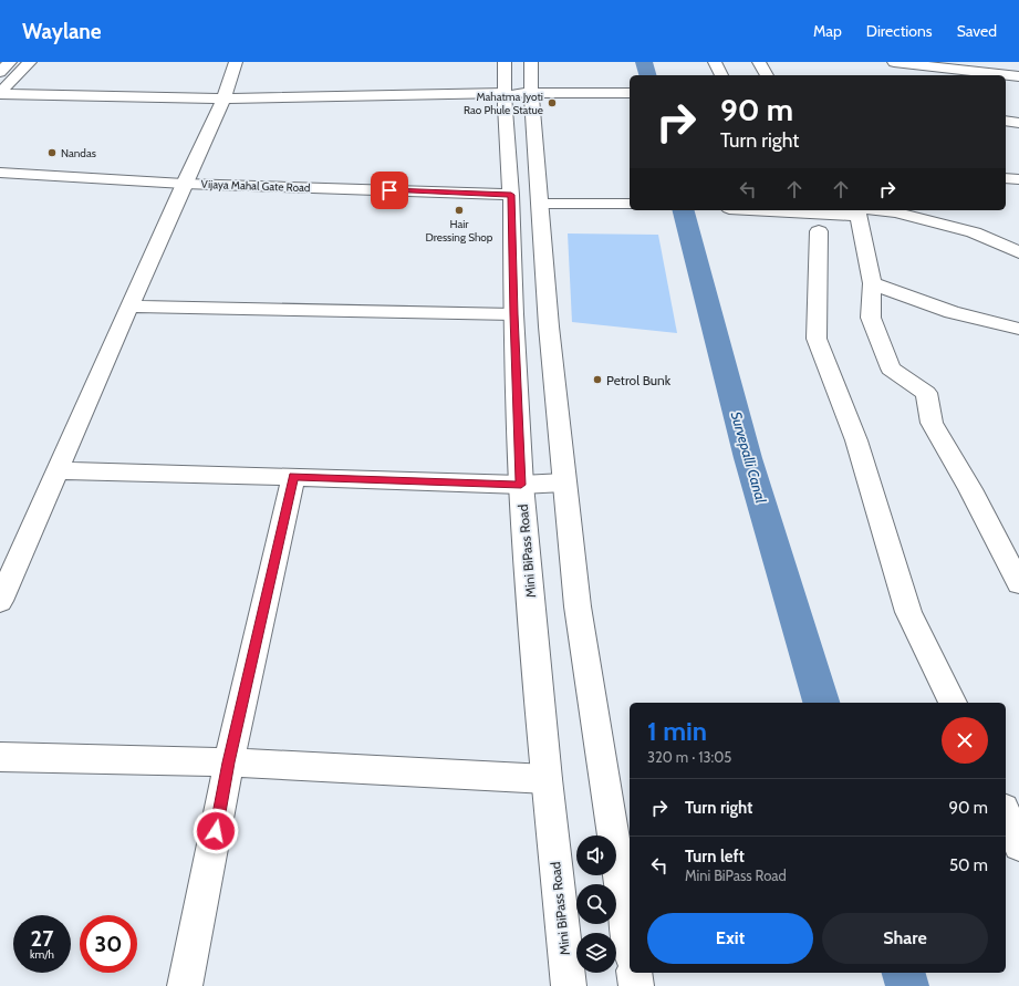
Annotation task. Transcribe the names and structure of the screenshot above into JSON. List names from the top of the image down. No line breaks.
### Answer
{"streets":{"street":["Vijaya Mahal Gate Road","Mini BiPass Road"]},"crossings":[["Vijaya Mahal Gate Road","Mini BiPass Road"]],"water":["Survepalli Canal"],"places":["Mahatma Jyoti Rao Phule Statue","Nandas","Hair Dressing Shop","Petrol Bunk"],"page":{"header":"Waylane","nav":["Map","Directions","Saved"],"turn":["90 m","Turn right"],"heading":["1 min","320 m · 13:05"],"list":[{"name":"Turn right","value":"90 m"},{"name":"Turn left","note":"Mini BiPass Road","value":"50 m"}],"buttons":["Exit","Share"],"speed":"27 km/h","limit":"30"}}
